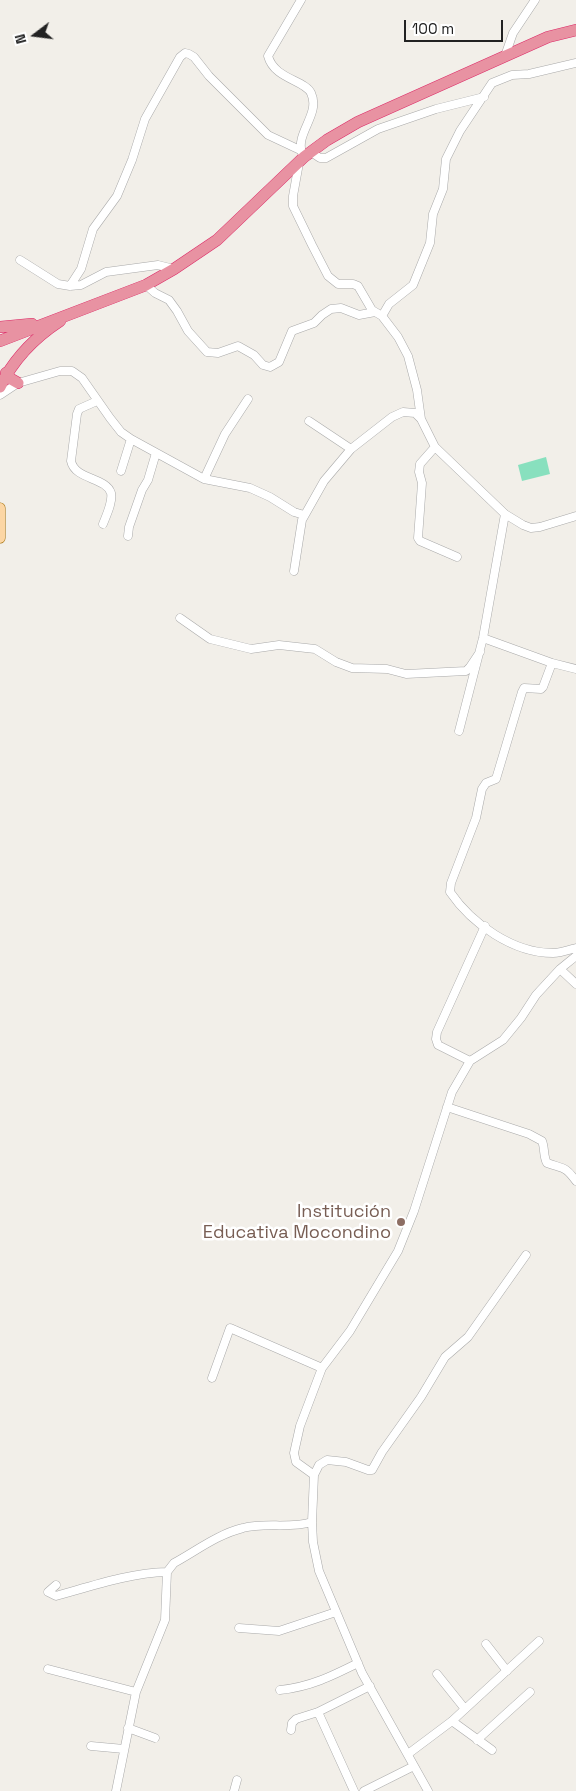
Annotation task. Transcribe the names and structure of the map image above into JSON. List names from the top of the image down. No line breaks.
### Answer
{"places":["Institución Educativa Mocondino"],"scale_bar":"100 m","north":"left"}
